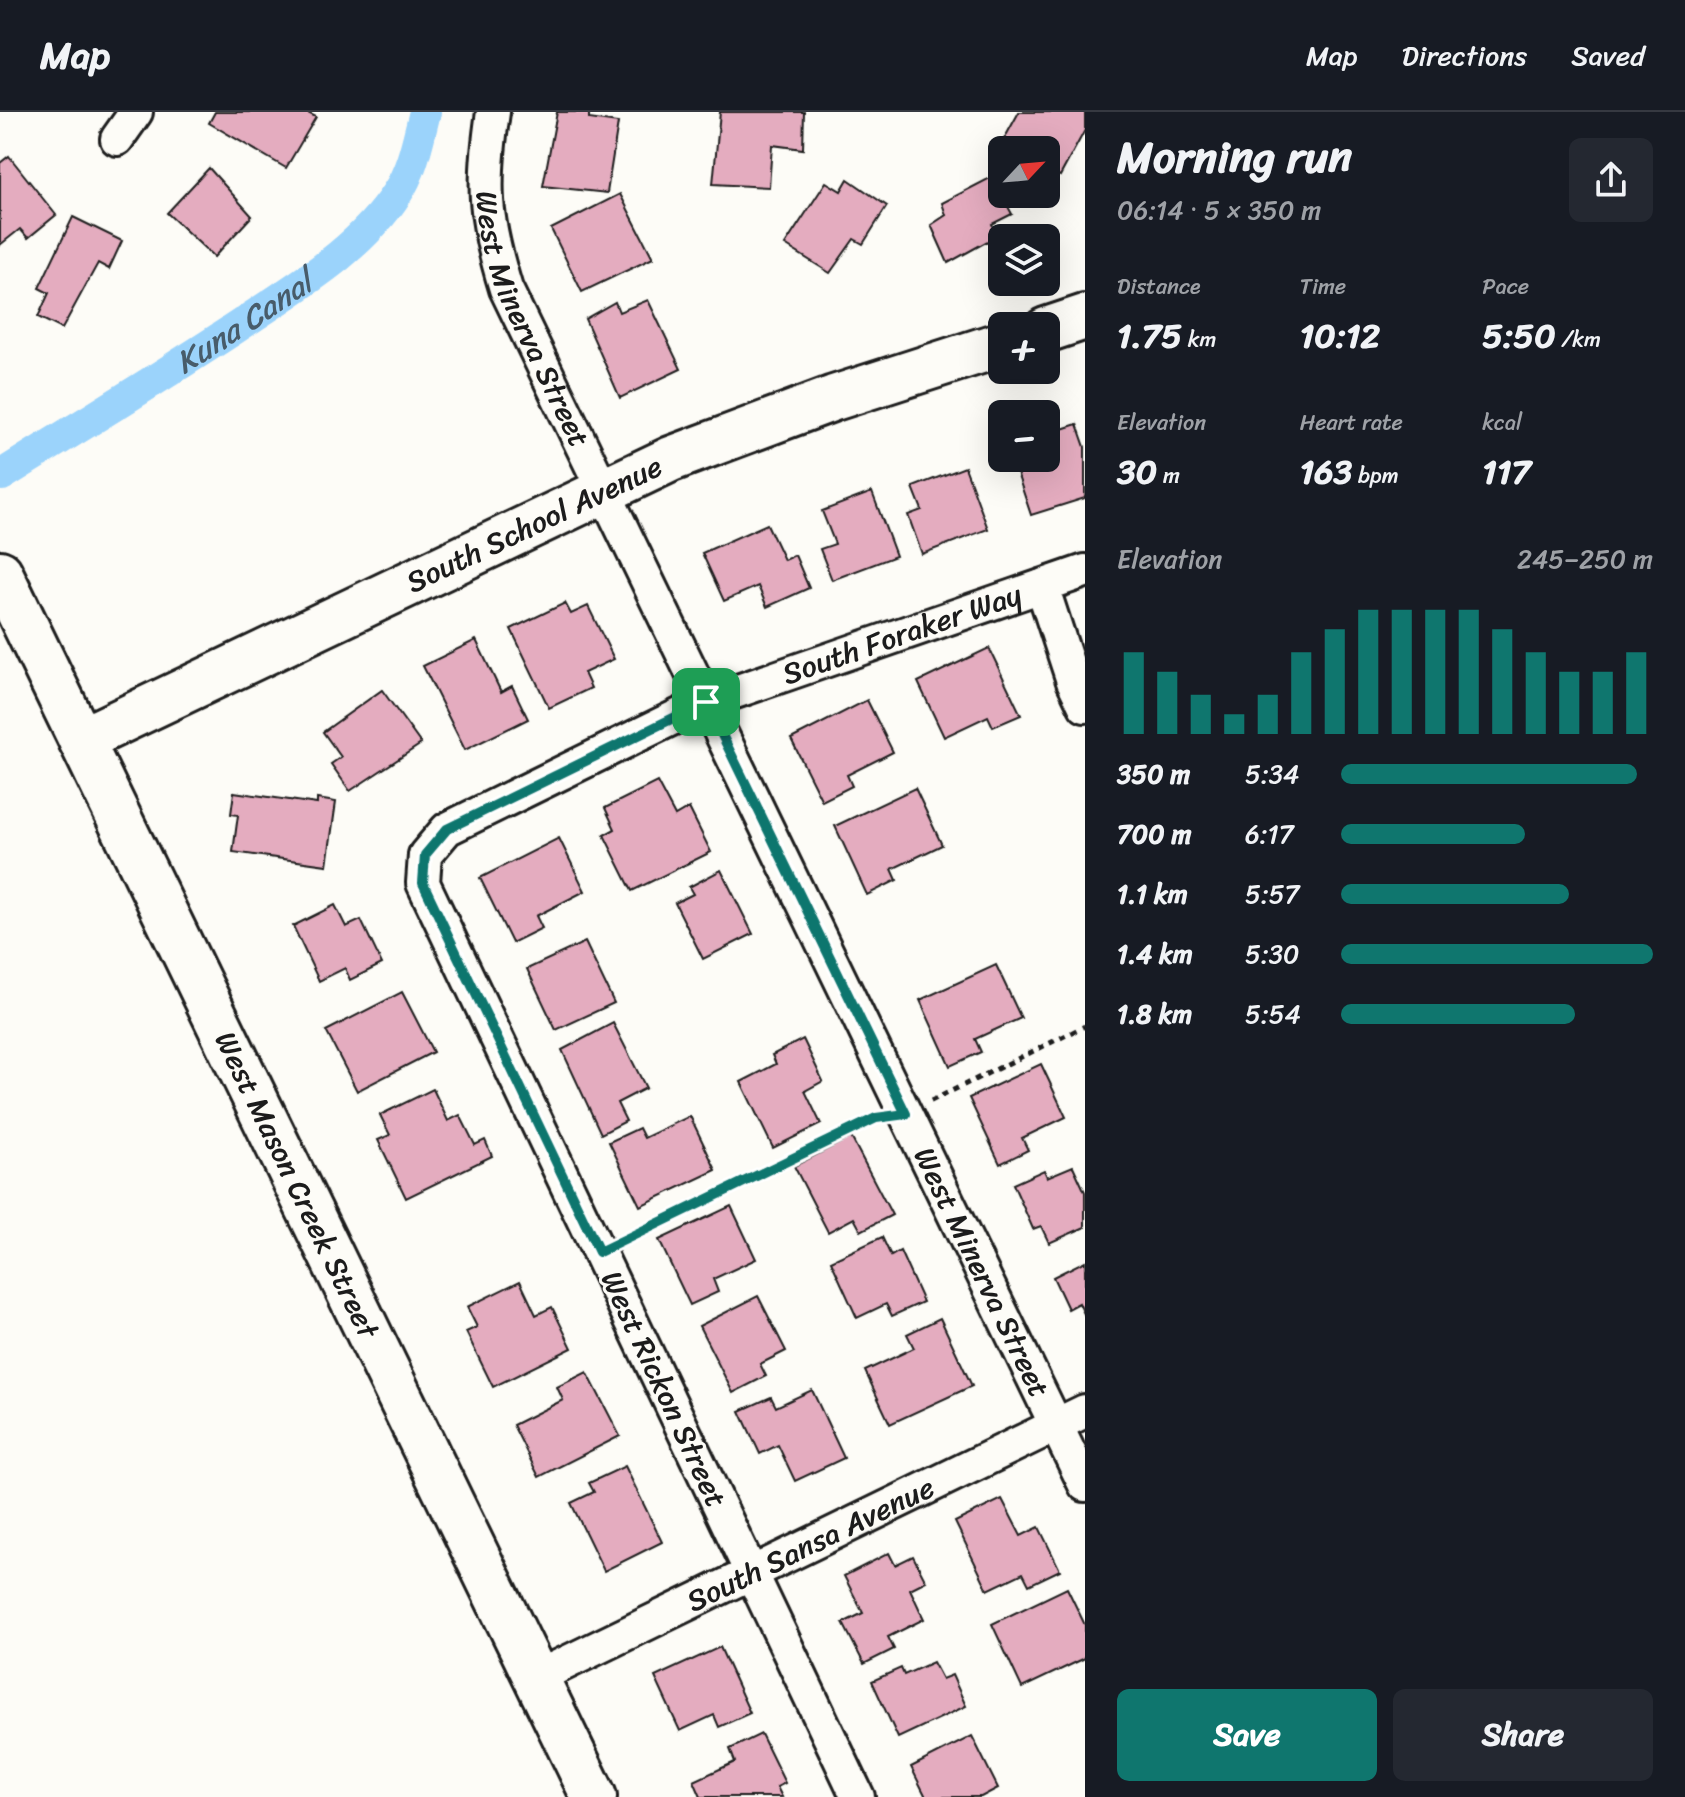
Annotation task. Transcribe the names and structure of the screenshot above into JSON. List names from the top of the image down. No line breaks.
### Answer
{"streets":{"street":["West Minerva Street","South School Avenue","South Foraker Way","West Mason Creek Street","West Rickon Street","South Sansa Avenue"]},"crossings":[["West Minerva Street","South School Avenue"],["West Minerva Street","South Foraker Way"],["West Minerva Street","South Sansa Avenue"],["South School Avenue","West Mason Creek Street"],["South Foraker Way","West Rickon Street"],["West Mason Creek Street","South Sansa Avenue"],["West Rickon Street","South Sansa Avenue"]],"water":["Kuna Canal"],"north":"top right","page":{"header":"Map","nav":["Map","Directions","Saved"],"heading":["Morning run","06:14 · 5 × 350 m"],"map_buttons":["+","−"],"stats":[["Distance","1.75 km"],["Time","10:12"],["Pace","5:50 /km"],["Elevation","30 m"],["Heart rate","163 bpm"],["kcal","117"]],"chart":["Elevation","245–250 m"],"list":[{"name":"350 m","note":"5:34"},{"name":"700 m","note":"6:17"},{"name":"1.1 km","note":"5:57"},{"name":"1.4 km","note":"5:30"},{"name":"1.8 km","note":"5:54"}],"buttons":["Save","Share"]}}
